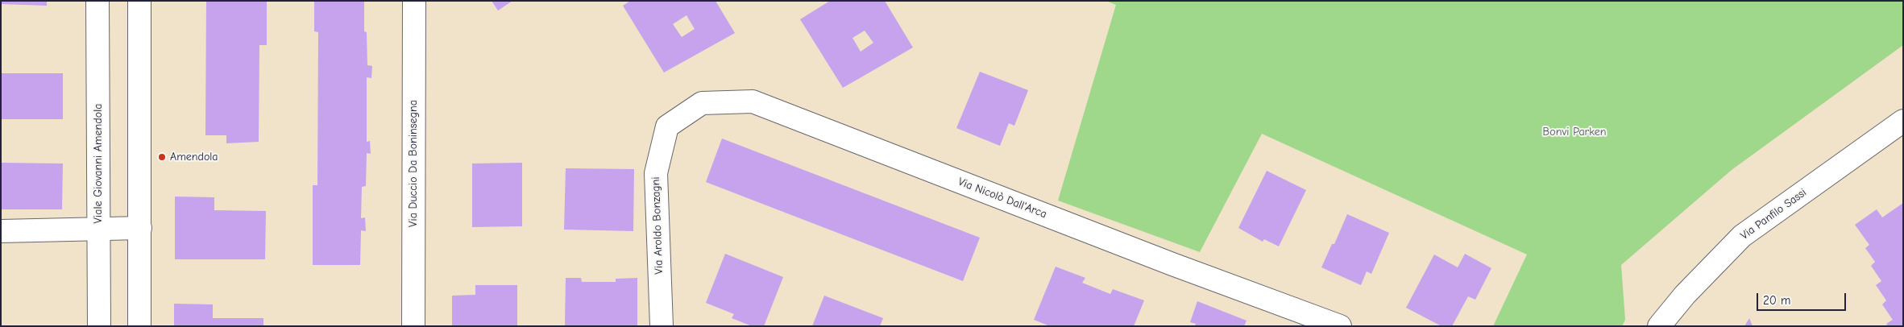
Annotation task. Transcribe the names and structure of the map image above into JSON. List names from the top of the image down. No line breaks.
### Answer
{"streets":{"street":["Viale Giovanni Amendola","Via Duccio Da Boninsegna","Via Nicolò Dall'Arca","Via Panfilo Sassi","Via Aroldo Bonzagni"]},"crossings":[["Via Nicolò Dall'Arca","Via Aroldo Bonzagni"]],"parks":["Bonvi Parken"],"places":["Amendola"],"scale_bar":"20 m"}
